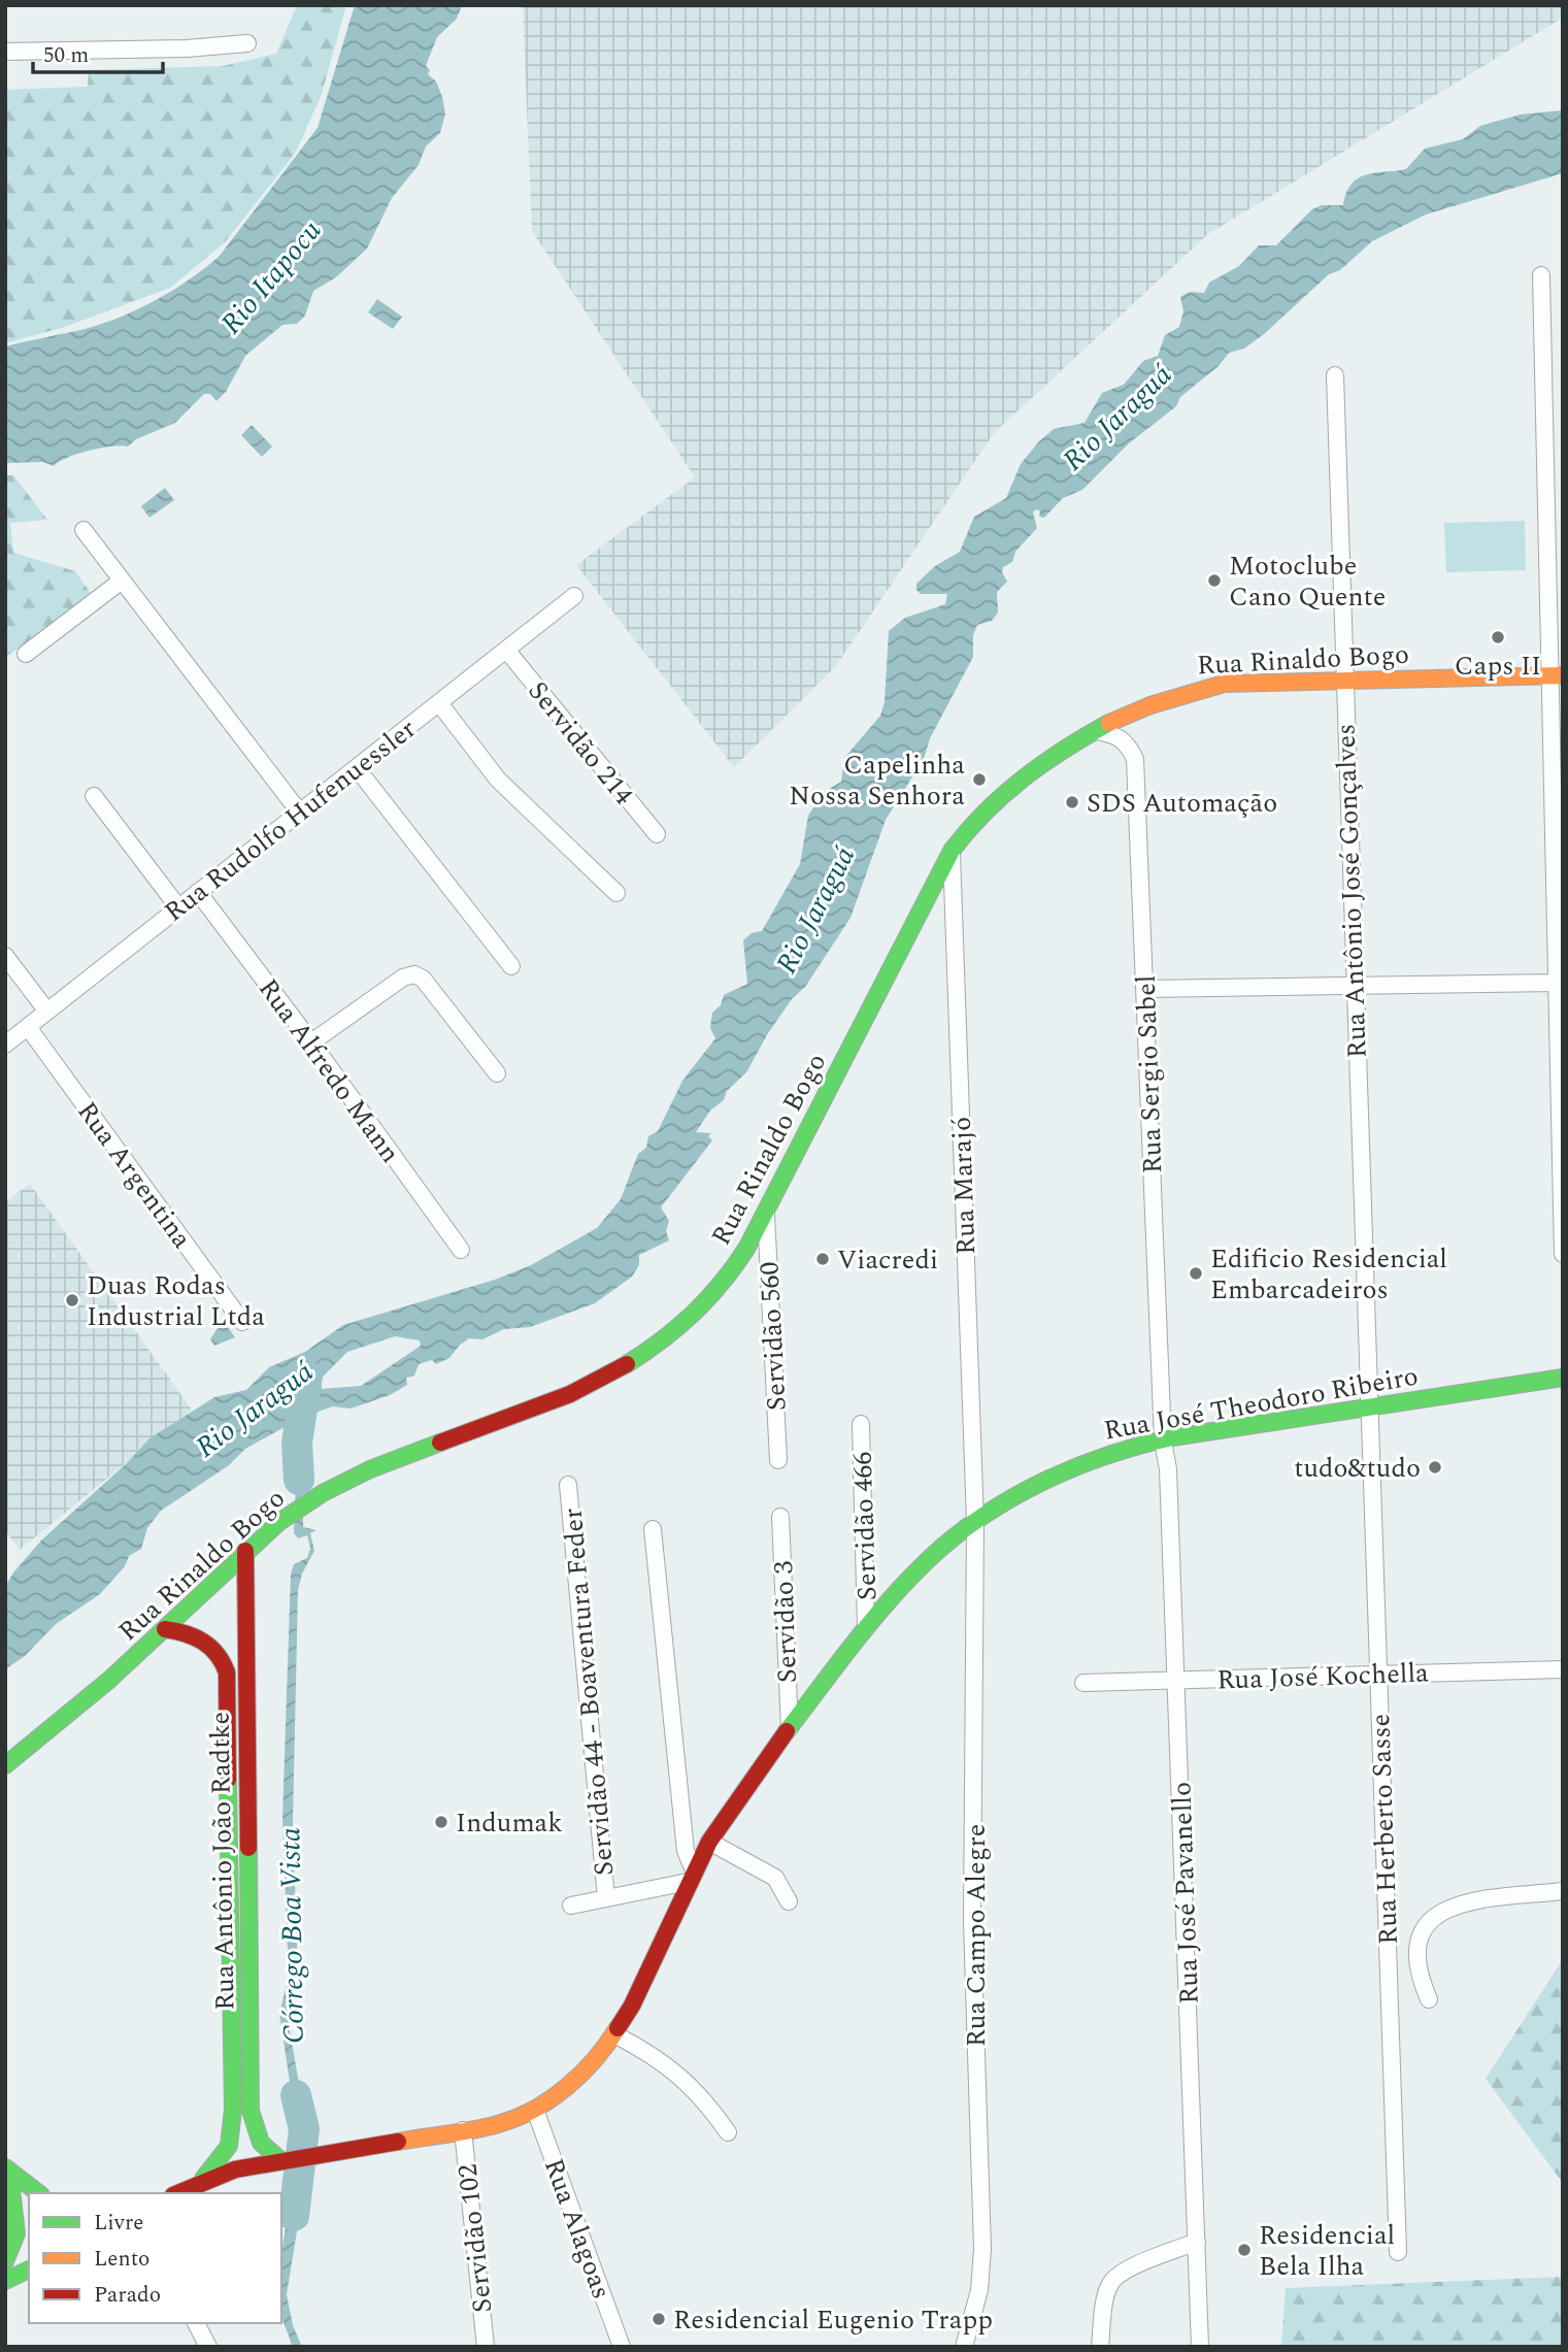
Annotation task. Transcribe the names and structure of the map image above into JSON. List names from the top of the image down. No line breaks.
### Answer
{"streets":{"main road":["Rua Rinaldo Bogo","Rua José Theodoro Ribeiro","Rua Antônio João Radtke"],"street":["Servidão 214","Rua Rudolfo Hufenuessler","Rua Antônio José Gonçalves","Rua Alfredo Mann","Rua Sergio Sabel","Rua Argentina","Rua Marajó","Servidão 560","Servidão 466","Servidão 3","Rua José Kochella","Servidão 44 - Boaventura Feder","Rua Herberto Sasse","Rua José Pavanello","Rua Campo Alegre","Rua Alagoas","Servidão 102"]},"crossings":[["Rua Rinaldo Bogo","Rua Antônio José Gonçalves"],["Rua Rinaldo Bogo","Rua Sergio Sabel"],["Rua Rinaldo Bogo","Rua Marajó"],["Rua Rinaldo Bogo","Servidão 560"],["Rua Rinaldo Bogo","Rua Antônio João Radtke"],["Servidão 214","Rua Rudolfo Hufenuessler"],["Rua Rudolfo Hufenuessler","Rua Alfredo Mann"],["Rua Rudolfo Hufenuessler","Rua Argentina"],["Rua Antônio José Gonçalves","Rua José Theodoro Ribeiro"],["Rua Antônio José Gonçalves","Rua Herberto Sasse"],["Rua Sergio Sabel","Rua José Theodoro Ribeiro"],["Rua Sergio Sabel","Rua José Pavanello"],["Rua Marajó","Rua José Theodoro Ribeiro"],["Rua Marajó","Rua Campo Alegre"],["Rua José Theodoro Ribeiro","Servidão 466"],["Rua José Theodoro Ribeiro","Servidão 3"],["Rua José Theodoro Ribeiro","Rua Herberto Sasse"],["Rua José Theodoro Ribeiro","Rua Antônio João Radtke"],["Rua José Theodoro Ribeiro","Rua José Pavanello"],["Rua José Theodoro Ribeiro","Rua Campo Alegre"],["Rua José Theodoro Ribeiro","Rua Alagoas"],["Rua José Theodoro Ribeiro","Servidão 102"],["Rua José Kochella","Rua Herberto Sasse"],["Rua José Kochella","Rua José Pavanello"]],"water":["Rio Itapocu","Rio Jaraguá","Córrego Boa Vista"],"places":["Motoclube Cano Quente","Caps II","Capelinha Nossa Senhora","SDS Automação","Viacredi","Edificio Residencial Embarcadeiros","Duas Rodas Industrial Ltda","tudo&tudo","Indumak","Residencial Bela Ilha","Residencial Eugenio Trapp"],"legend":["Livre","Lento","Parado"],"scale_bar":"50 m"}
